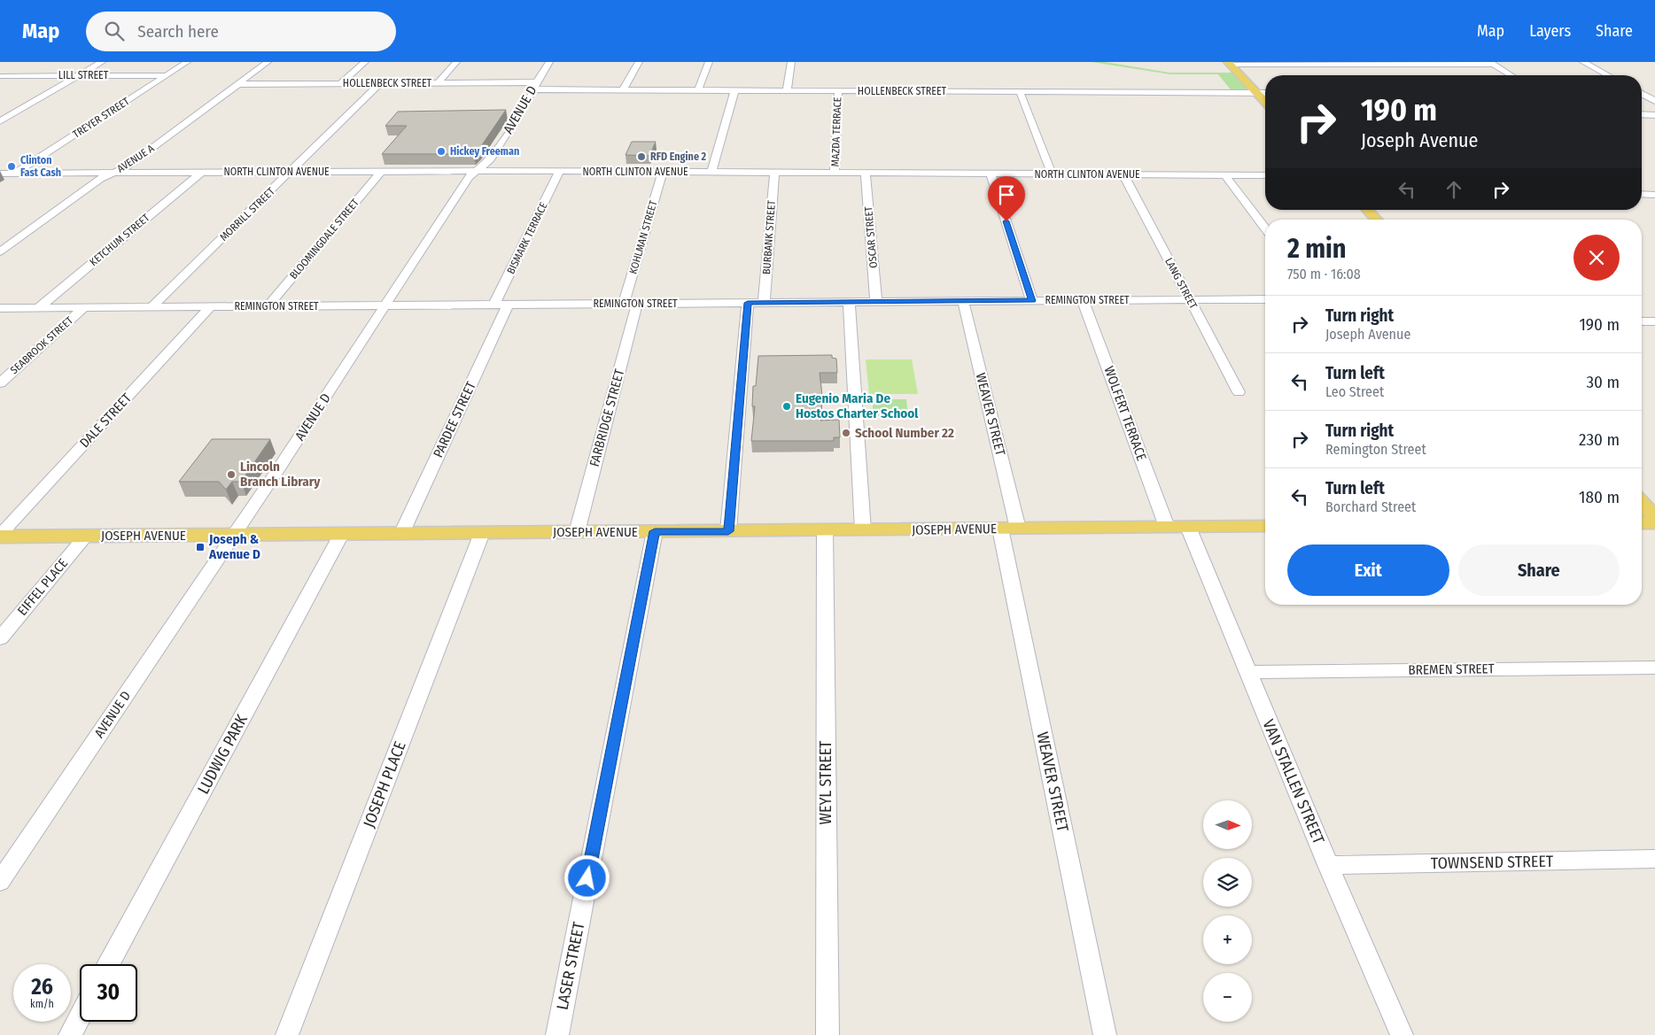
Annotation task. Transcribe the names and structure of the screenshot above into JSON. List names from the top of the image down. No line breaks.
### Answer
{"streets":{"main road":["JOSEPH AVENUE"],"street":["LILL STREET","HOLLENBECK STREET","AVENUE D","TREYER STREET","MAZDA TERRACE","AVENUE A","NORTH CLINTON AVENUE","MORRILL STREET","KOHLMAN STREET","BURBANK STREET","OSCAR STREET","BISMARK TERRACE","BLOOMINGDALE STREET","KETCHUM STREET","LANG STREET","REMINGTON STREET","SEABROOK STREET","WOLFERT TERRACE","WEAVER STREET","FARBRIDGE STREET","PARDEE STREET","DALE STREET","EIFFEL PLACE","BREMEN STREET","LUDWIG PARK","VAN STALLEN STREET","WEYL STREET","JOSEPH PLACE","TOWNSEND STREET","LASER STREET"]},"crossings":[["LILL STREET","TREYER STREET"],["HOLLENBECK STREET","AVENUE D"],["HOLLENBECK STREET","MAZDA TERRACE"],["HOLLENBECK STREET","AVENUE A"],["HOLLENBECK STREET","MORRILL STREET"],["AVENUE D","NORTH CLINTON AVENUE"],["AVENUE D","REMINGTON STREET"],["AVENUE D","JOSEPH AVENUE"],["TREYER STREET","NORTH CLINTON AVENUE"],["MAZDA TERRACE","NORTH CLINTON AVENUE"],["AVENUE A","NORTH CLINTON AVENUE"],["NORTH CLINTON AVENUE","MORRILL STREET"],["NORTH CLINTON AVENUE","KOHLMAN STREET"],["NORTH CLINTON AVENUE","BURBANK STREET"],["NORTH CLINTON AVENUE","OSCAR STREET"],["NORTH CLINTON AVENUE","BISMARK TERRACE"],["NORTH CLINTON AVENUE","BLOOMINGDALE STREET"],["NORTH CLINTON AVENUE","KETCHUM STREET"],["NORTH CLINTON AVENUE","LANG STREET"],["MORRILL STREET","REMINGTON STREET"],["KOHLMAN STREET","REMINGTON STREET"],["KOHLMAN STREET","FARBRIDGE STREET"],["BURBANK STREET","REMINGTON STREET"],["OSCAR STREET","REMINGTON STREET"],["BISMARK TERRACE","REMINGTON STREET"],["BISMARK TERRACE","PARDEE STREET"],["BLOOMINGDALE STREET","REMINGTON STREET"],["KETCHUM STREET","REMINGTON STREET"],["LANG STREET","REMINGTON STREET"],["REMINGTON STREET","SEABROOK STREET"],["REMINGTON STREET","WOLFERT TERRACE"],["REMINGTON STREET","WEAVER STREET"],["REMINGTON STREET","FARBRIDGE STREET"],["REMINGTON STREET","PARDEE STREET"],["REMINGTON STREET","DALE STREET"],["WOLFERT TERRACE","JOSEPH AVENUE"],["WEAVER STREET","JOSEPH AVENUE"],["FARBRIDGE STREET","JOSEPH AVENUE"],["PARDEE STREET","JOSEPH AVENUE"],["DALE STREET","JOSEPH AVENUE"],["JOSEPH AVENUE","EIFFEL PLACE"],["JOSEPH AVENUE","LUDWIG PARK"],["JOSEPH AVENUE","VAN STALLEN STREET"],["JOSEPH AVENUE","WEYL STREET"],["JOSEPH AVENUE","JOSEPH PLACE"],["JOSEPH AVENUE","LASER STREET"],["BREMEN STREET","VAN STALLEN STREET"],["VAN STALLEN STREET","TOWNSEND STREET"]],"places":{"other":["Hickey Freeman","RFD Engine 2","Clinton Fast Cash","Eugenio Maria De Hostos Charter School","School Number 22","Lincoln Branch Library"],"transit":["Joseph & Avenue D"]},"north":"right","page":{"header":"Map","search":"Search here","nav":["Map","Layers","Share"],"turn":["190 m","Joseph Avenue"],"heading":["2 min","750 m · 16:08"],"list":[{"name":"Turn right","note":"Joseph Avenue","value":"190 m"},{"name":"Turn left","note":"Leo Street","value":"30 m"},{"name":"Turn right","note":"Remington Street","value":"230 m"},{"name":"Turn left","note":"Borchard Street","value":"180 m"}],"buttons":["Exit","Share"],"map_buttons":["+","−"],"speed":"26 km/h","limit":"30"}}
